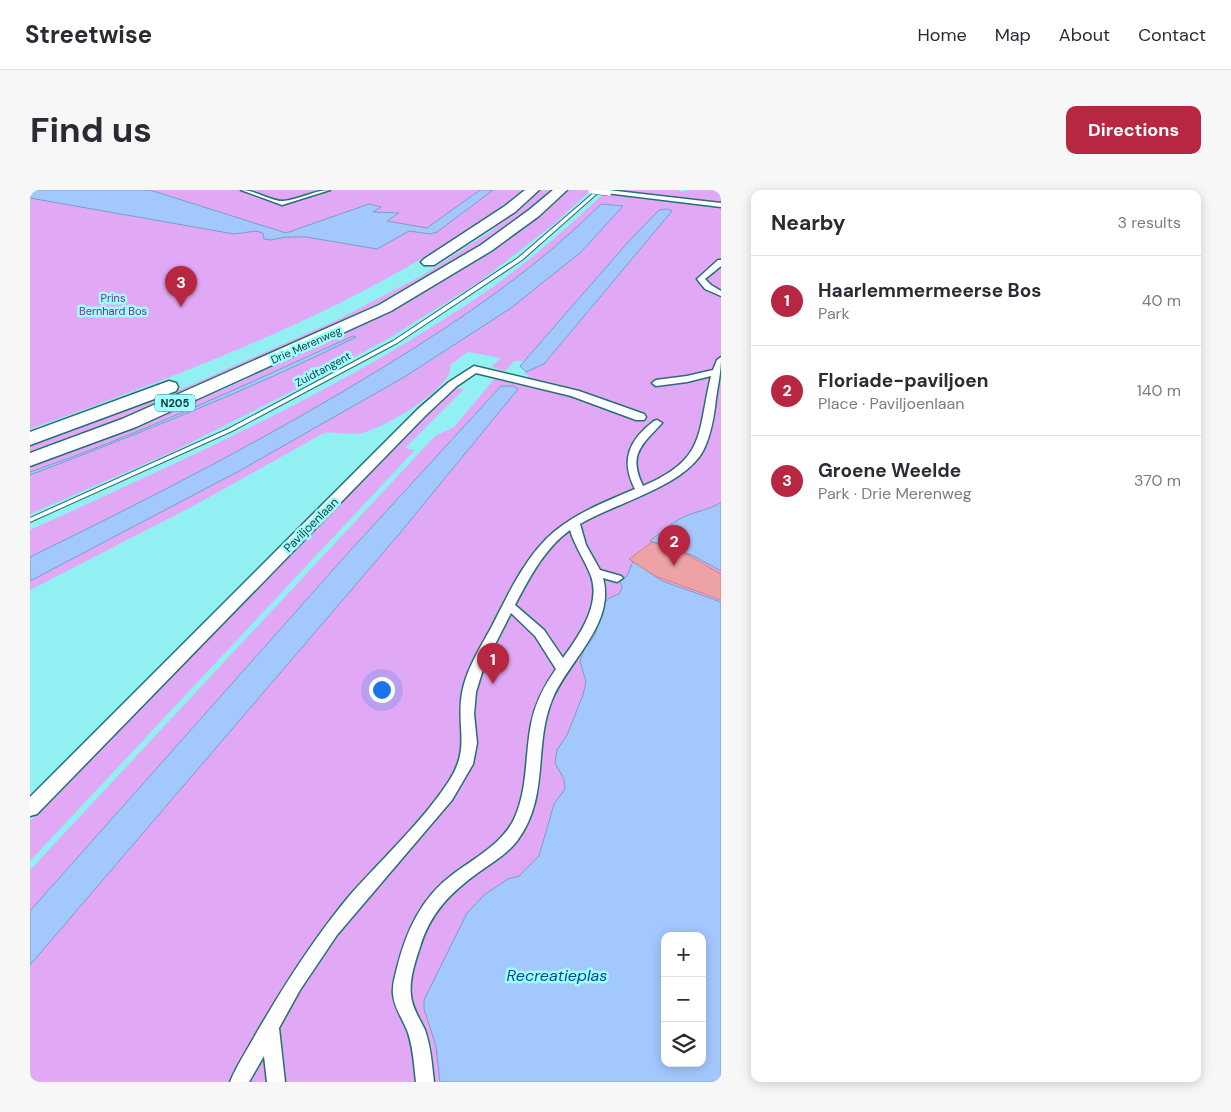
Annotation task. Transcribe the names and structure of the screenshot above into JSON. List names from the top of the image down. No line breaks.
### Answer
{"streets":{"highway":["Drie Merenweg","N205"],"street":["Paviljoenlaan"],"lane":["Zuidtangent"]},"water":["Recreatieplas"],"parks":["Prins Bernhard Bos"],"page":{"header":"Streetwise","nav":["Home","Map","About","Contact"],"buttons":"Directions","title":"Find us","heading":["Nearby","3 results"],"list":[{"mark":"1","name":"Haarlemmermeerse Bos","note":"Park","value":"40 m"},{"mark":"2","name":"Floriade-paviljoen","note":"Place · Paviljoenlaan","value":"140 m"},{"mark":"3","name":"Groene Weelde","note":"Park · Drie Merenweg","value":"370 m"}],"pins":["3","2","1"],"map_buttons":["+","−"]}}
